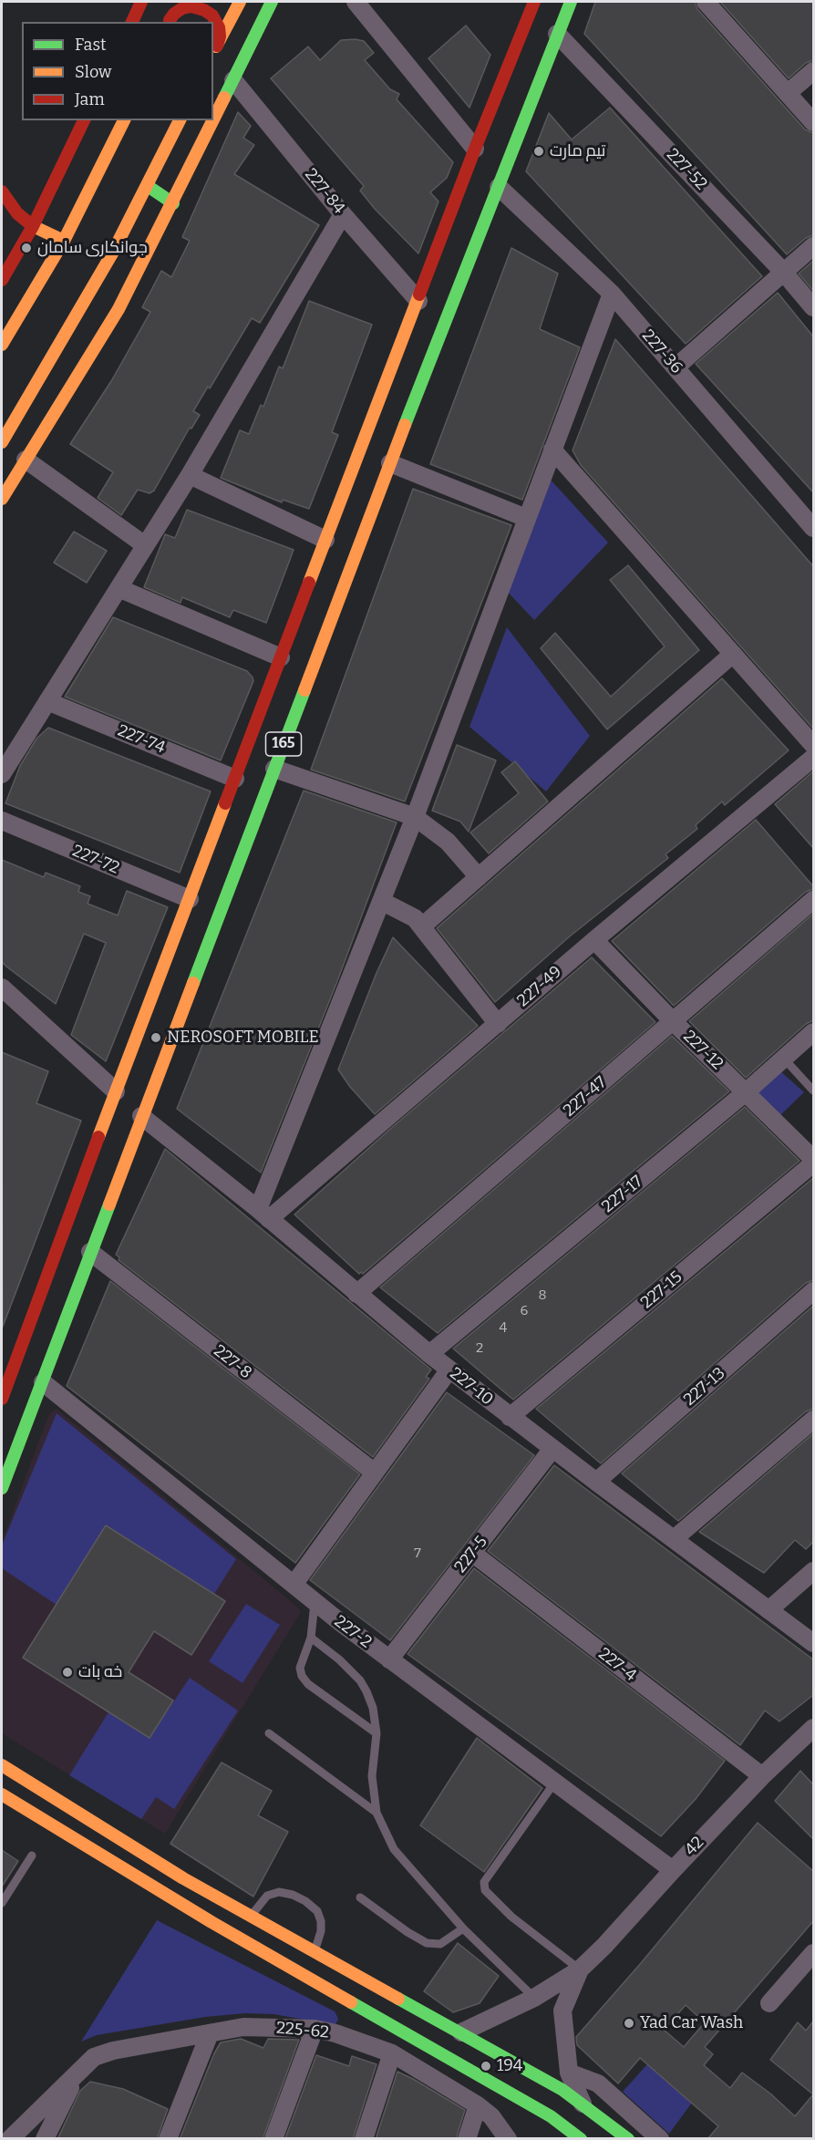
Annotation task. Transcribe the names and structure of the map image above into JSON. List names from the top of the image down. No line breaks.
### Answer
{"streets":{"main road":["165"],"street":["227-52","227-84","227-36","227-74","227-72","227-49","227-12","227-47","227-17","227-15","227-8","227-10","227-13","227-5","227-2","227-4","42","225-62"]},"crossings":[["227-52","165"],["227-84","165"],["227-36","165"],["227-74","165"],["165","227-72"],["165","227-8"],["165","227-10"],["165","227-2"],["227-49","227-12"],["227-49","227-10"],["227-12","227-47"],["227-12","227-17"],["227-47","227-10"],["227-17","227-10"],["227-15","227-10"],["227-10","227-13"],["227-10","227-5"],["227-5","227-2"],["227-5","227-4"],["227-2","42"],["227-4","42"]],"places":["تیم مارت","جوانکاری سامان","NEROSOFT MOBILE","خه بات","Yad Car Wash","194"],"house_numbers":["8","6","4","2","7"],"legend":["Fast","Slow","Jam"]}
